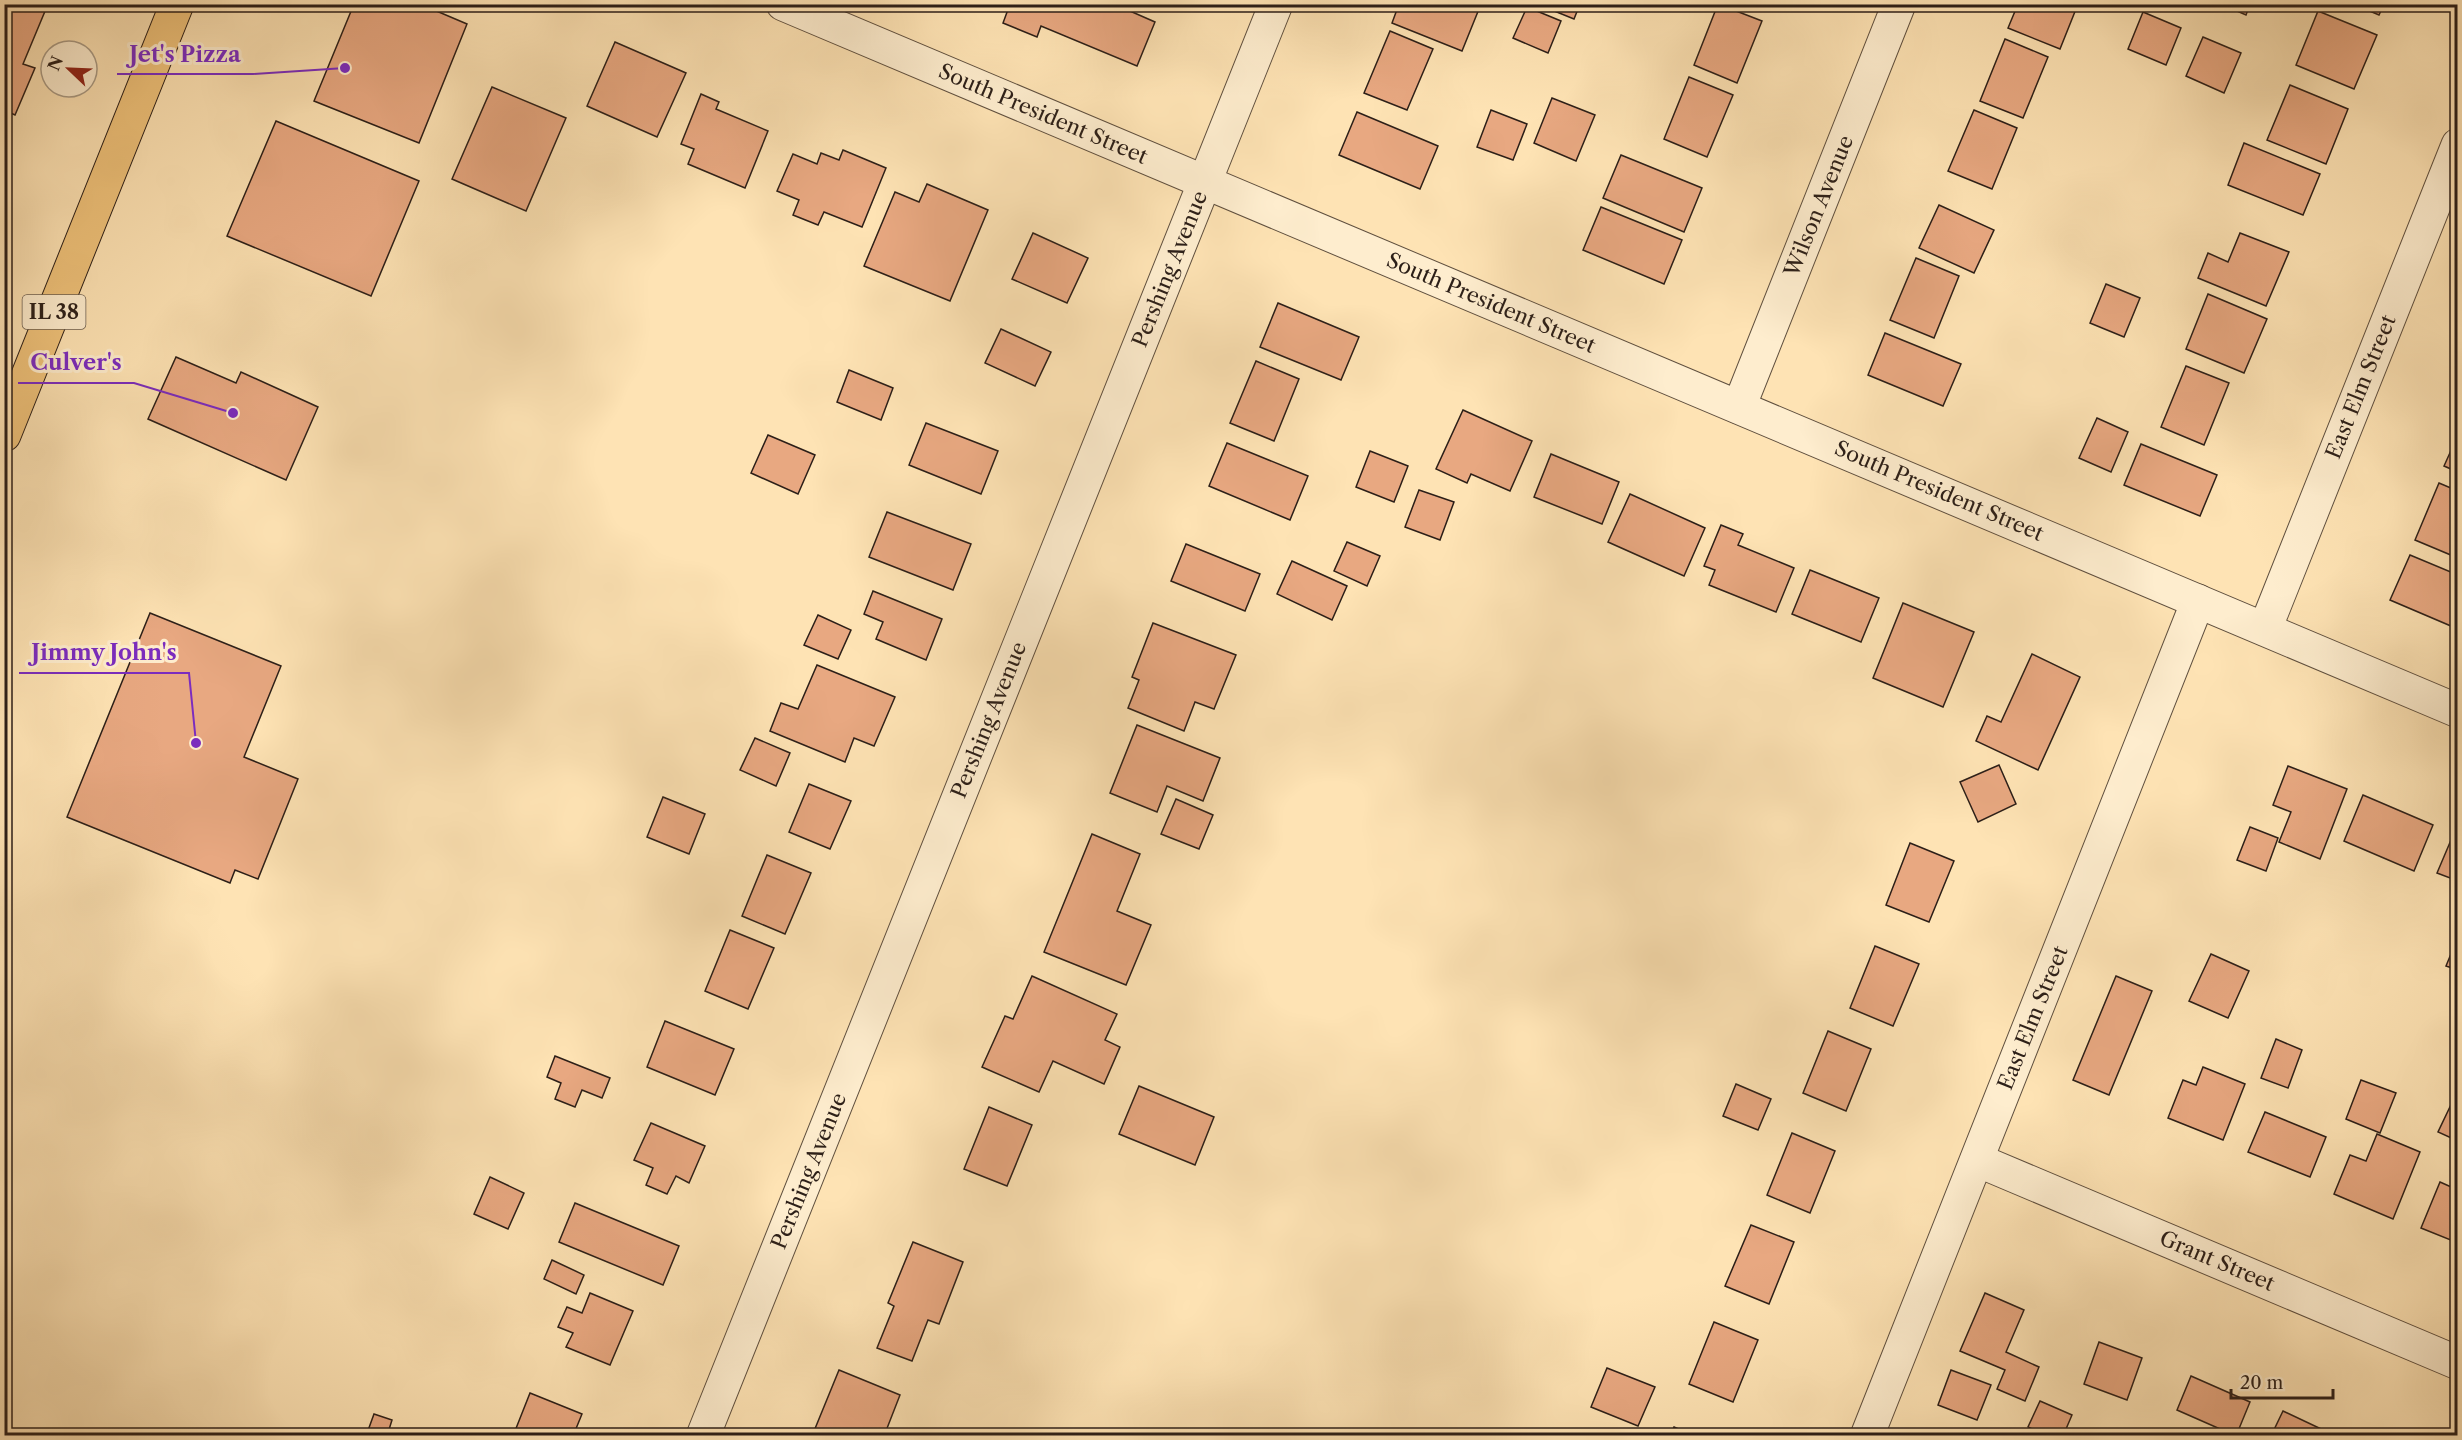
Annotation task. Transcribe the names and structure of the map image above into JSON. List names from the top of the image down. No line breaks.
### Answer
{"streets":{"main road":["IL 38"],"street":["South President Street","Wilson Avenue","Pershing Avenue","East Elm Street","Grant Street"]},"crossings":[["South President Street","Wilson Avenue"],["South President Street","Pershing Avenue"],["South President Street","East Elm Street"],["East Elm Street","Grant Street"]],"places":["Jet's Pizza","Culver's","Jimmy John's"],"scale_bar":"20 m","north":"top left"}
